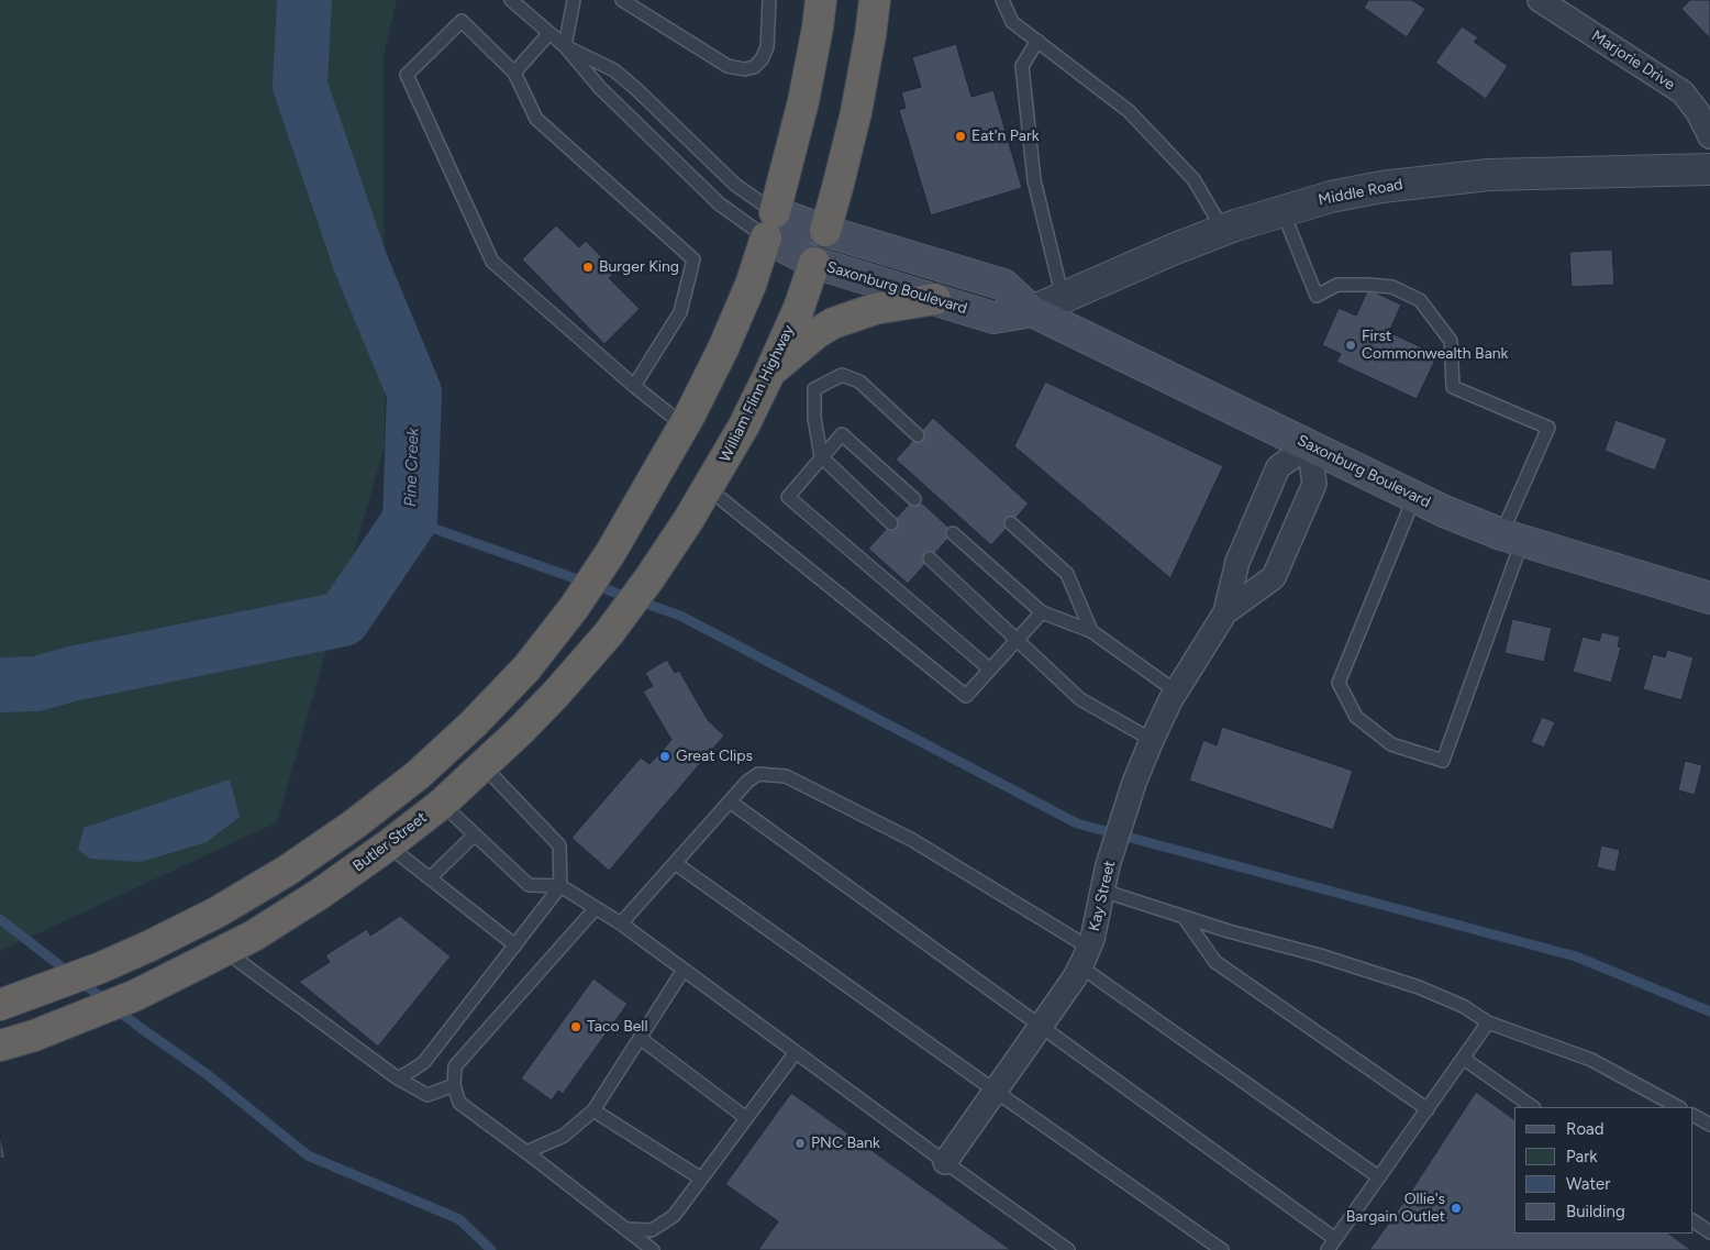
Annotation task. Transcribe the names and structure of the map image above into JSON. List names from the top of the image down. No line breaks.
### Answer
{"streets":{"highway":["William Flinn Highway","Butler Street"],"main road":["Saxonburg Boulevard"],"street":["Marjorie Drive","Middle Road","Kay Street"]},"crossings":[["Middle Road","Saxonburg Boulevard"],["Saxonburg Boulevard","William Flinn Highway"],["Saxonburg Boulevard","Kay Street"],["William Flinn Highway","Butler Street"]],"water":["Pine Creek"],"places":["Eat'n Park","Burger King","First Commonwealth Bank","Great Clips","Taco Bell","PNC Bank","Ollie's Bargain Outlet"],"legend":["Road","Park","Water","Building"]}
